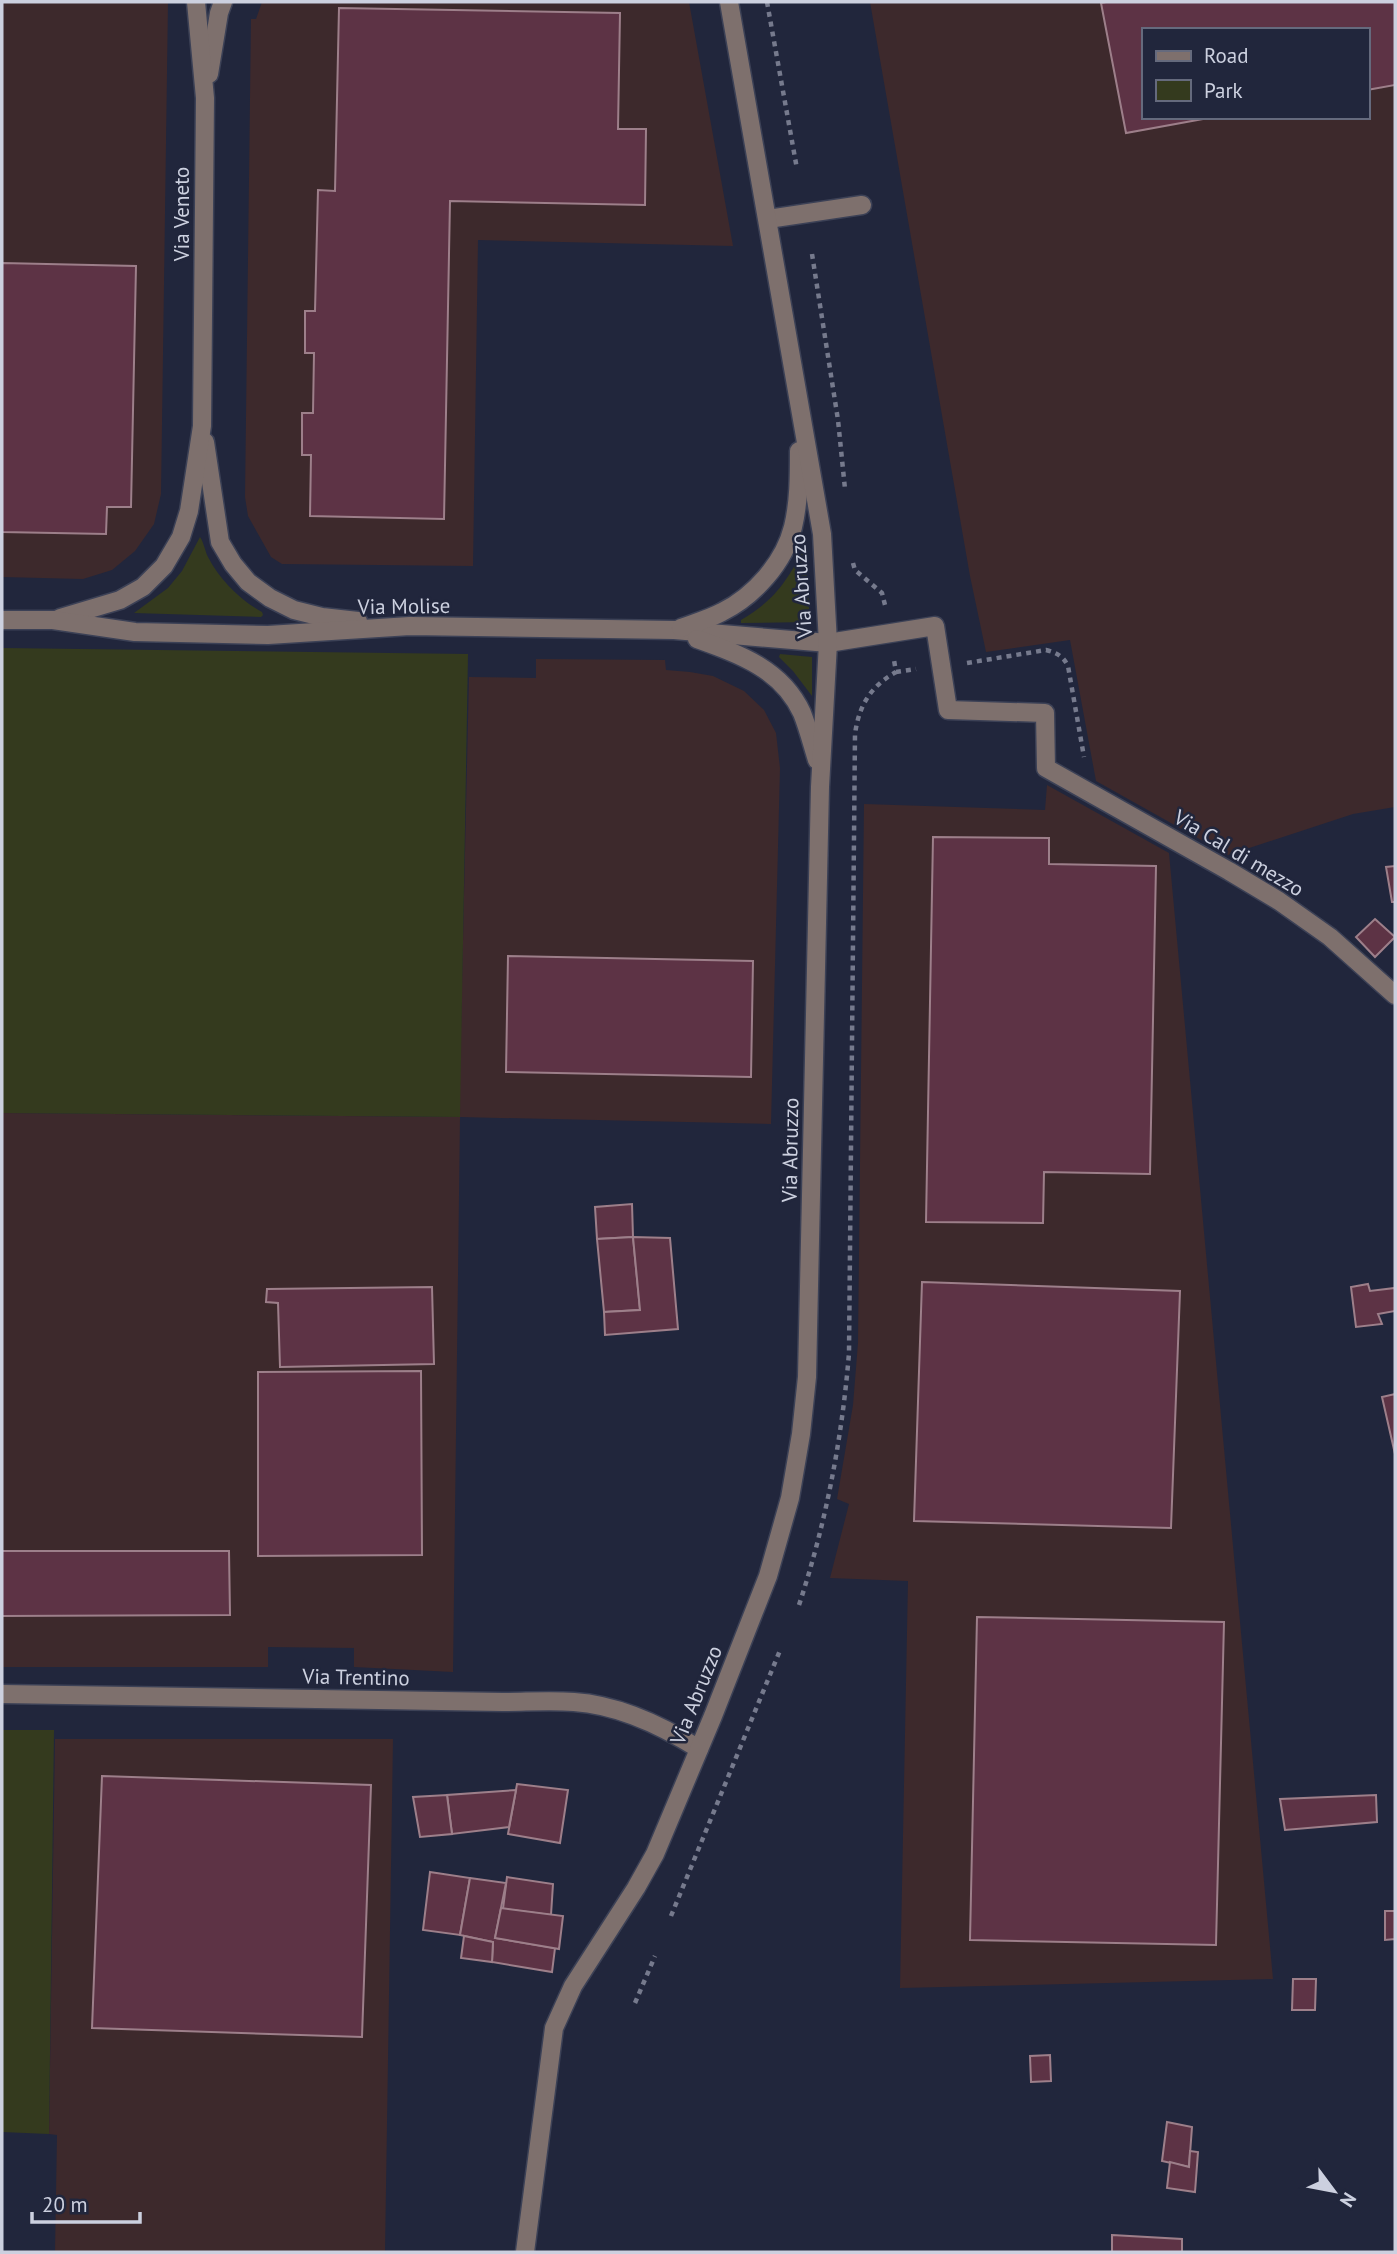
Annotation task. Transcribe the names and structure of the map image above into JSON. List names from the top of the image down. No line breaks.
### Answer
{"streets":{"street":["Via Veneto","Via Abruzzo","Via Molise","Via Cal di mezzo","Via Trentino"]},"crossings":[["Via Veneto","Via Molise"],["Via Abruzzo","Via Molise"],["Via Abruzzo","Via Trentino"],["Via Molise","Via Cal di mezzo"]],"legend":["Road","Park"],"scale_bar":"20 m","north":"bottom right"}
